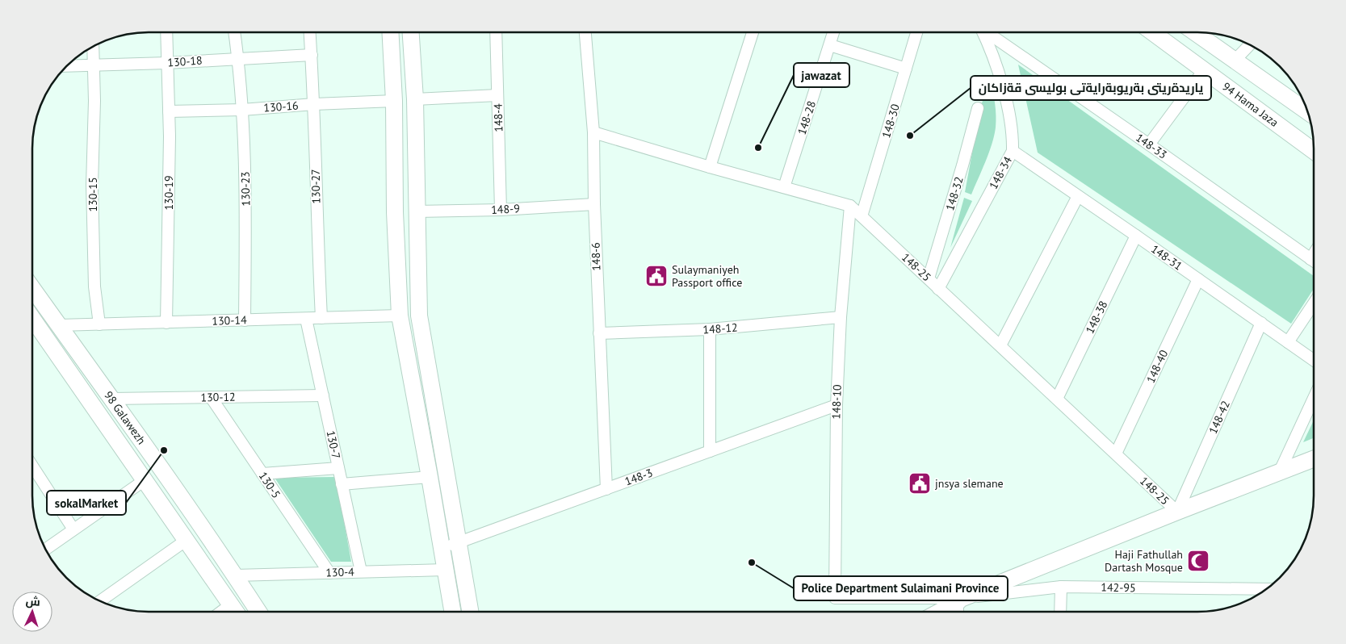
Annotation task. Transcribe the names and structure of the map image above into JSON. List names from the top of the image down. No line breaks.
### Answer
{"streets":{"street":["130-18","94 Hama Jaza","130-16","148-4","148-28","148-30","148-33","148-34","130-27","130-23","130-19","148-32","130-15","148-9","148-6","148-31","148-25","148-38","130-14","148-12","148-40","130-12","148-10","148-42","98 Galawezh","130-7","148-3","130-5","130-4","142-95"]},"crossings":[["130-18","130-27"],["130-18","130-23"],["130-18","130-19"],["130-18","130-15"],["130-16","130-27"],["130-16","130-23"],["130-16","130-19"],["148-4","148-9"],["148-28","148-25"],["148-30","148-25"],["148-34","148-31"],["148-34","148-25"],["130-27","130-14"],["130-23","130-14"],["130-19","130-14"],["148-32","148-25"],["130-15","130-14"],["148-9","148-6"],["148-6","148-25"],["148-6","148-12"],["148-6","148-3"],["148-31","148-38"],["148-31","148-40"],["148-31","148-42"],["148-25","148-38"],["148-25","148-40"],["148-25","148-10"],["148-25","148-42"],["130-14","98 Galawezh"],["130-14","130-7"],["148-12","148-10"],["130-12","98 Galawezh"],["130-12","130-7"],["130-12","130-5"],["148-10","148-3"],["148-10","142-95"],["98 Galawezh","130-4"],["130-7","130-4"],["130-5","130-4"]],"places":{"other":["ياريدةريتى بةريوبةرايةتى بوليسى قةزاكان","jawazat","sokalMarket","Police Department Sulaimani Province"],"public building":["Sulaymaniyeh Passport office","jnsya slemane"],"mosque":["Haji Fathullah Dartash Mosque"]},"north":"top"}
